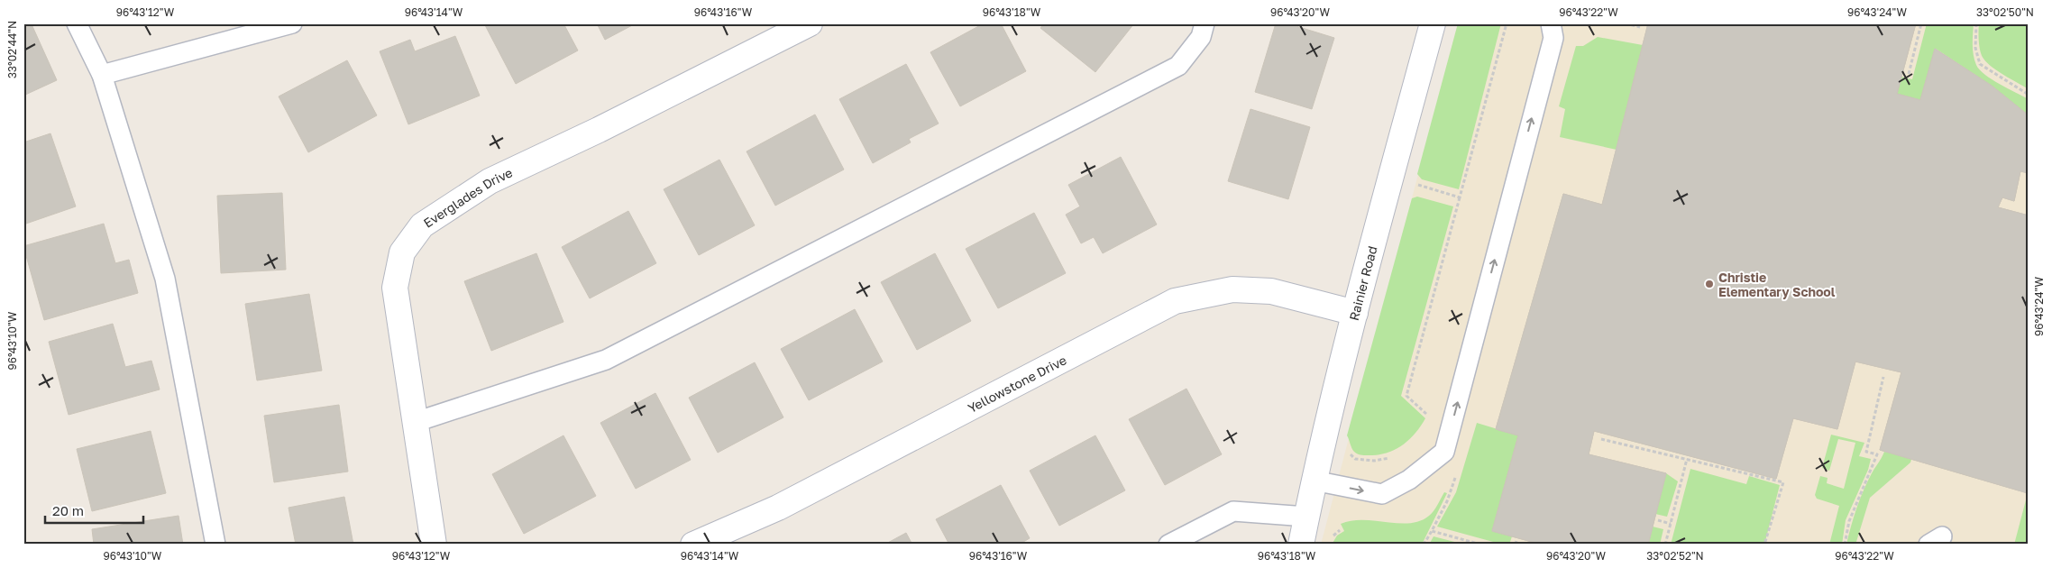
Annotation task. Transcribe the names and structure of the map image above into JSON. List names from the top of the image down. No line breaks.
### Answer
{"streets":{"street":["Everglades Drive","Rainier Road","Yellowstone Drive"]},"crossings":[["Rainier Road","Yellowstone Drive"]],"places":["Christie Elementary School"],"scale_bar":"20 m","coordinates":["96°43'12\"W","96°43'14\"W","96°43'16\"W","96°43'18\"W","96°43'20\"W","96°43'22\"W","96°43'24\"W","33°02'50\"N","33°02'44\"N","96°43'10\"W","33°02'52\"N"]}
